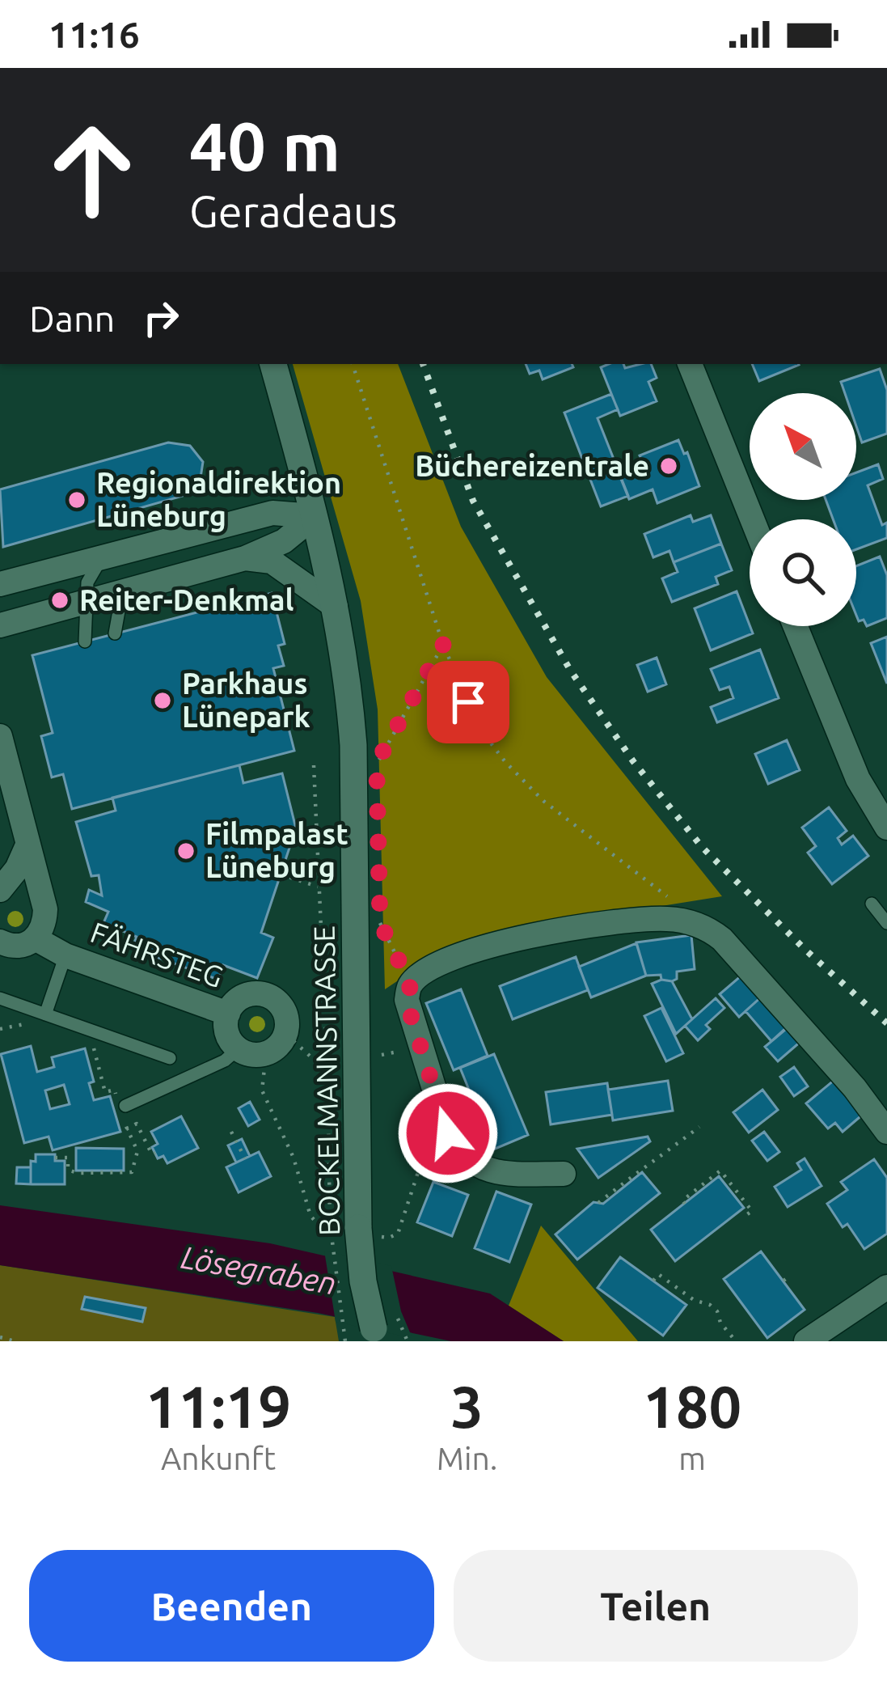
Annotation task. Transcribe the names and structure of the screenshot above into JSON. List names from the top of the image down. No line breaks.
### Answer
{"streets":{"main road":["BOCKELMANNSTRASSE"],"street":["FÄHRSTEG"]},"water":["Lösegraben"],"places":["Büchereizentrale","Regionaldirektion Lüneburg","Reiter-Denkmal","Parkhaus Lünepark","Filmpalast Lüneburg"],"north":"top left","page":{"status":"11:16","turn":["40 m","Geradeaus"],"then":"Dann","eta":["11:19","Ankunft","3","Min.","180","m"],"buttons":["Beenden","Teilen"]}}
